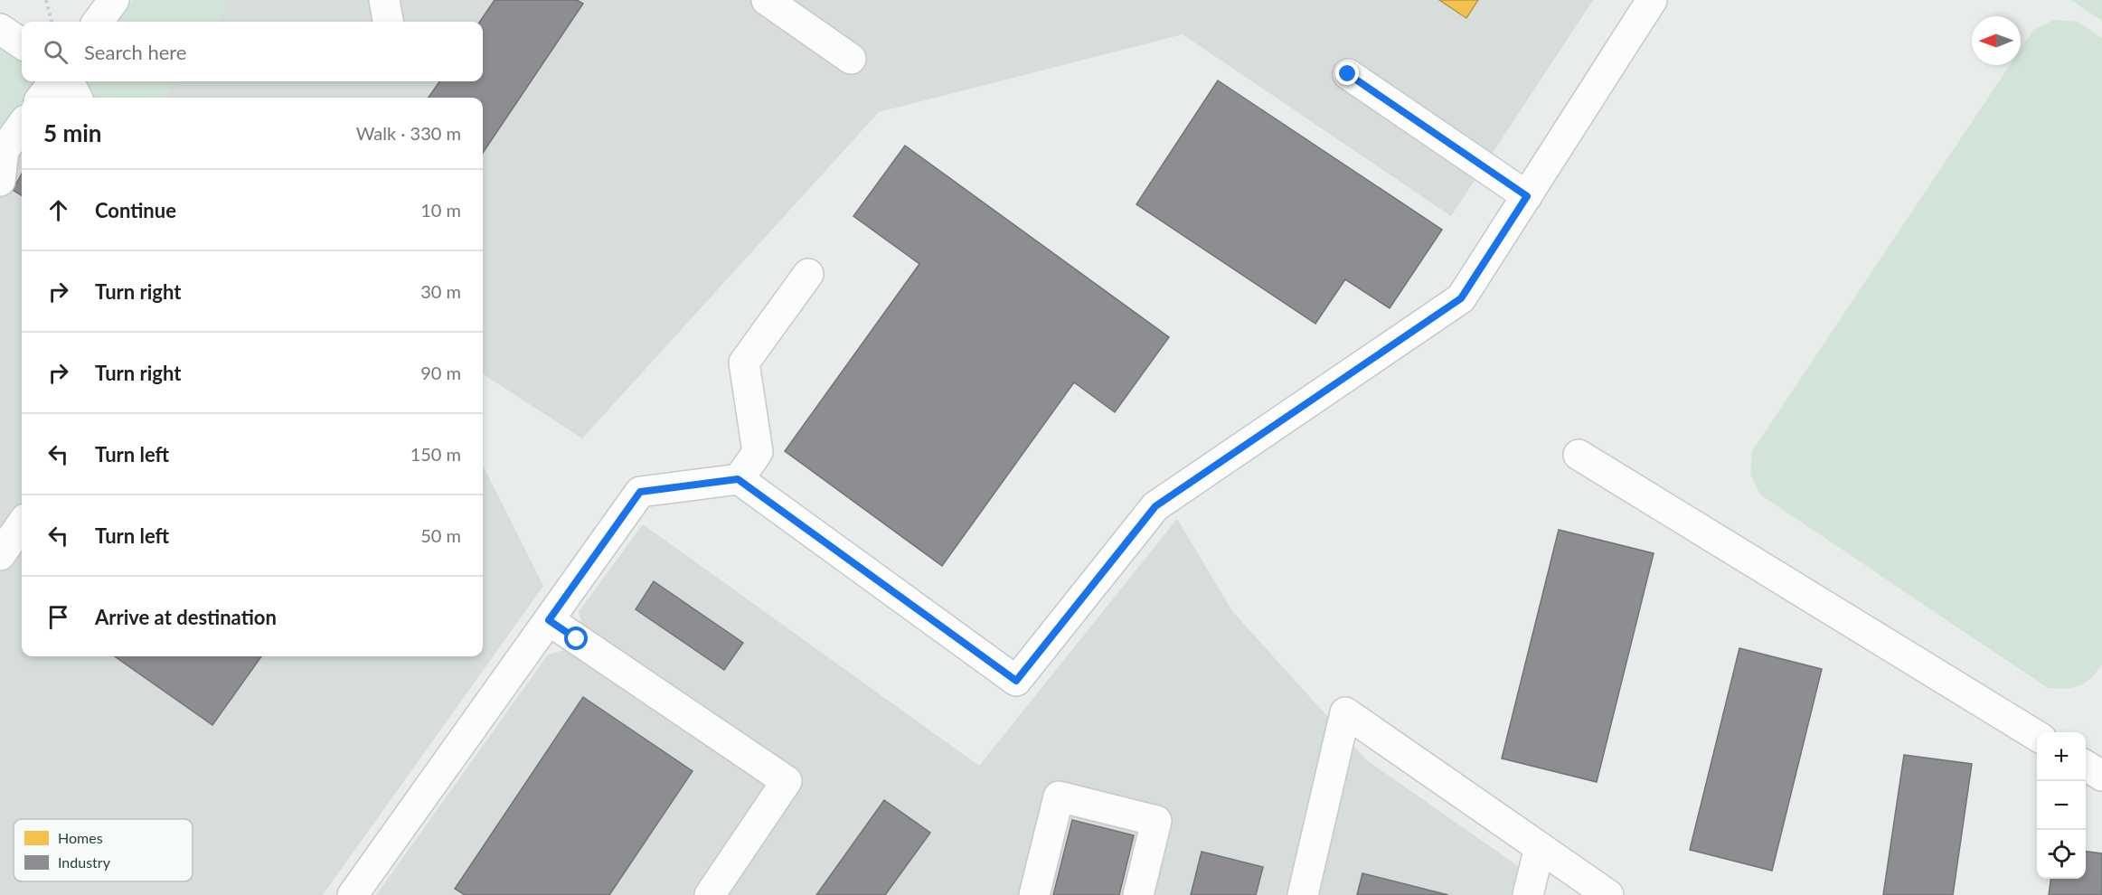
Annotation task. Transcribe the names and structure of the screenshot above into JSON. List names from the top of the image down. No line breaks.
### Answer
{"legend":["Homes","Industry"],"north":"left","page":{"search":"Search here","heading":["5 min","Walk · 330 m"],"list":[["Continue","10 m"],["Turn right","30 m"],["Turn right","90 m"],["Turn left","150 m"],["Turn left","50 m"],"Arrive at destination"],"map_buttons":["+","−"]}}
